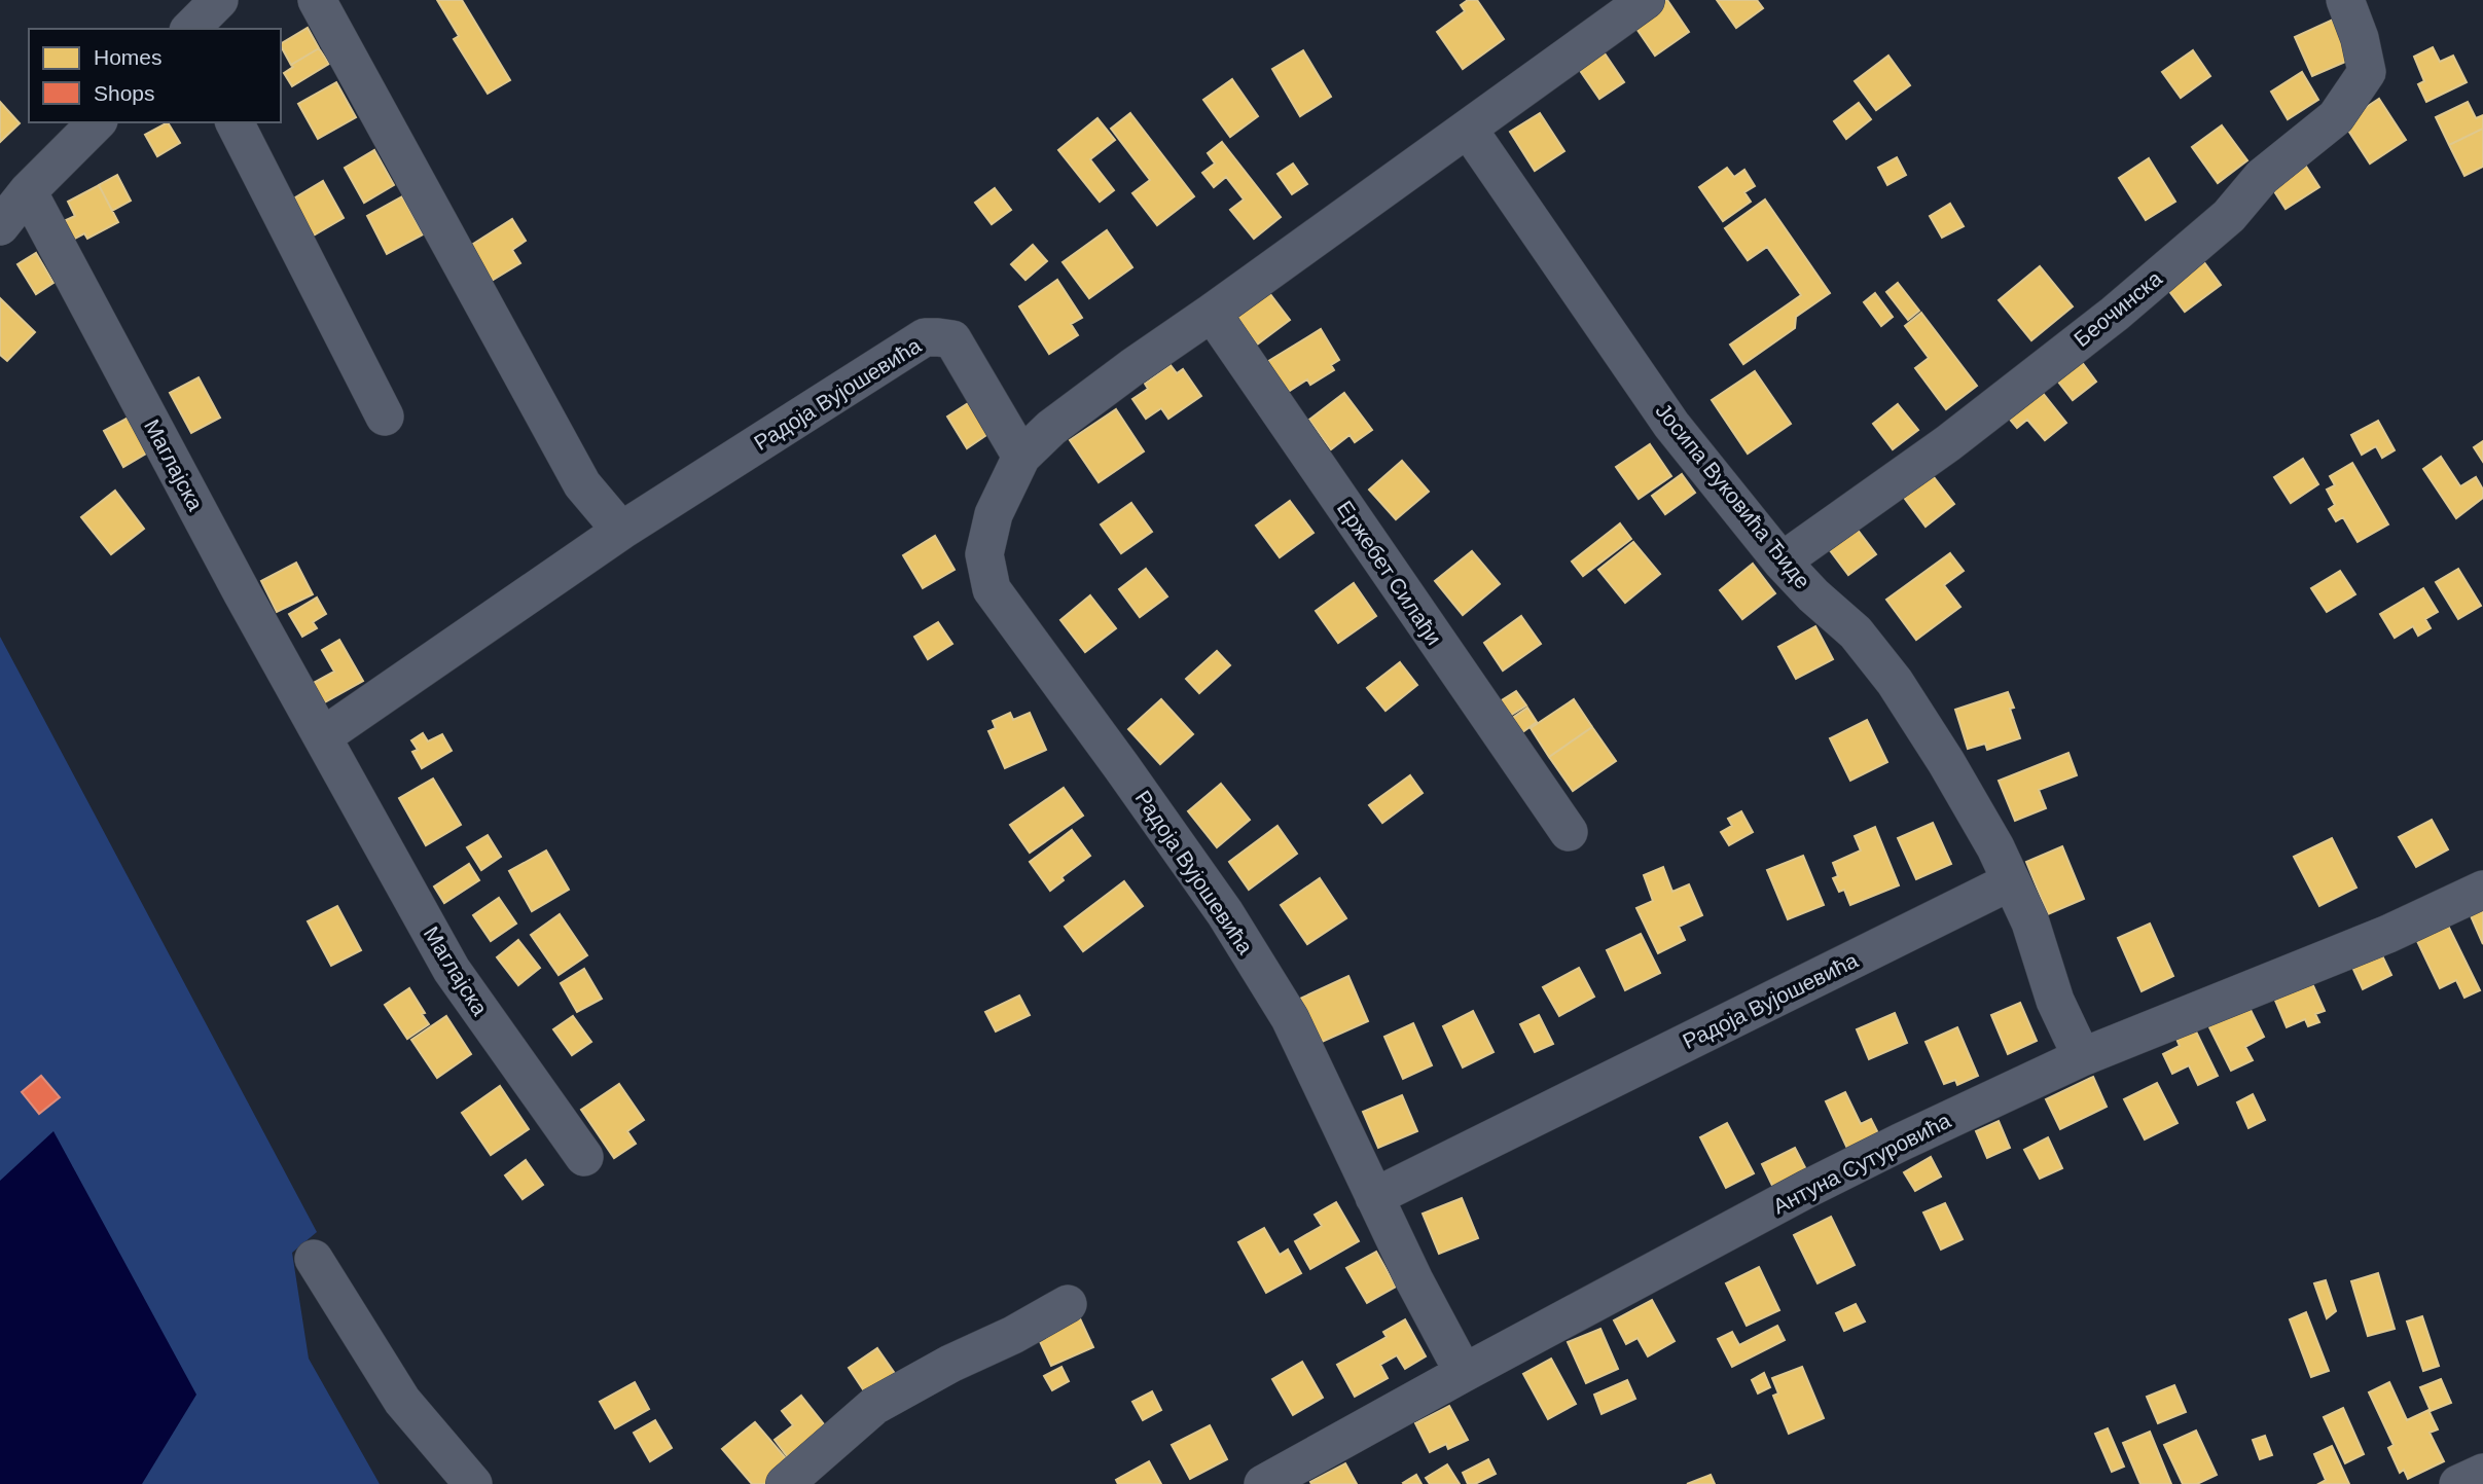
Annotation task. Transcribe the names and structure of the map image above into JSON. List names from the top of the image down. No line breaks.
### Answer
{"streets":{"street":["Беочинска","Радоја Вујошевића","Маглајска","Јосипа Вуковића Ђиде","Ержебет Силађи","Антуна Сутуровића"]},"crossings":[["Беочинска","Јосипа Вуковића Ђиде"],["Радоја Вујошевића","Јосипа Вуковића Ђиде"],["Радоја Вујошевића","Антуна Сутуровића"],["Јосипа Вуковића Ђиде","Антуна Сутуровића"]],"legend":["Homes","Shops"]}
